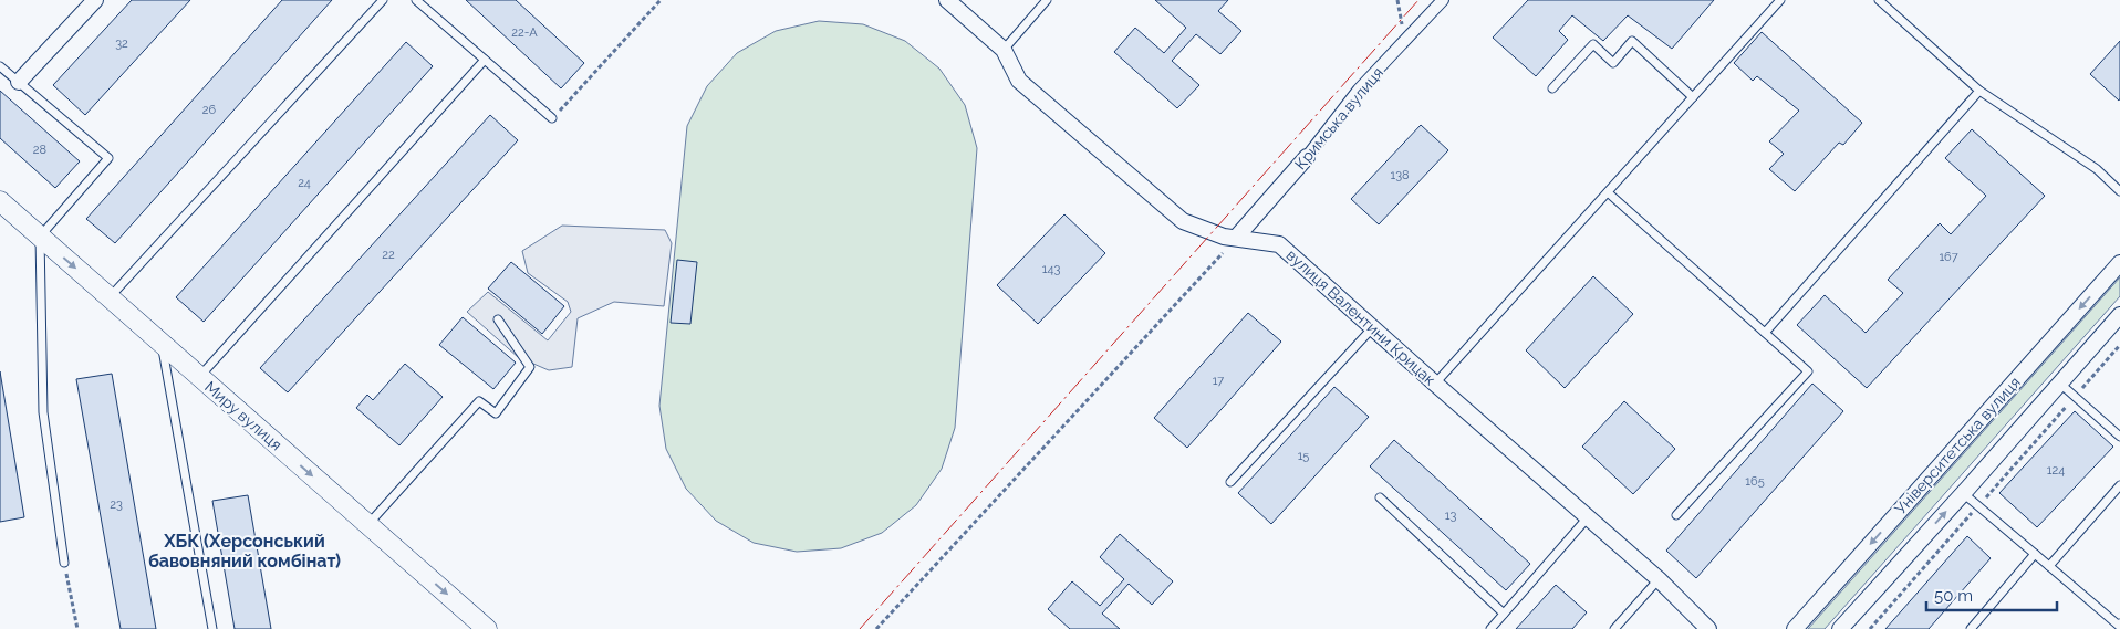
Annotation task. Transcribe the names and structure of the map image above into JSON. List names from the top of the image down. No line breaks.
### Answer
{"streets":{"street":["Кримська вулиця","вулиця Валентини Крицак","Миру вулиця","Університетська вулиця"]},"crossings":[["Кримська вулиця","вулиця Валентини Крицак"]],"one_way":["Миру вулиця"],"districts":["ХБК (Херсонський бавовняний комбінат)"],"house_numbers":["22-А","32","26","28","138","24","22","167","143","17","15","124","165","23","13"],"scale_bar":"50 m"}
